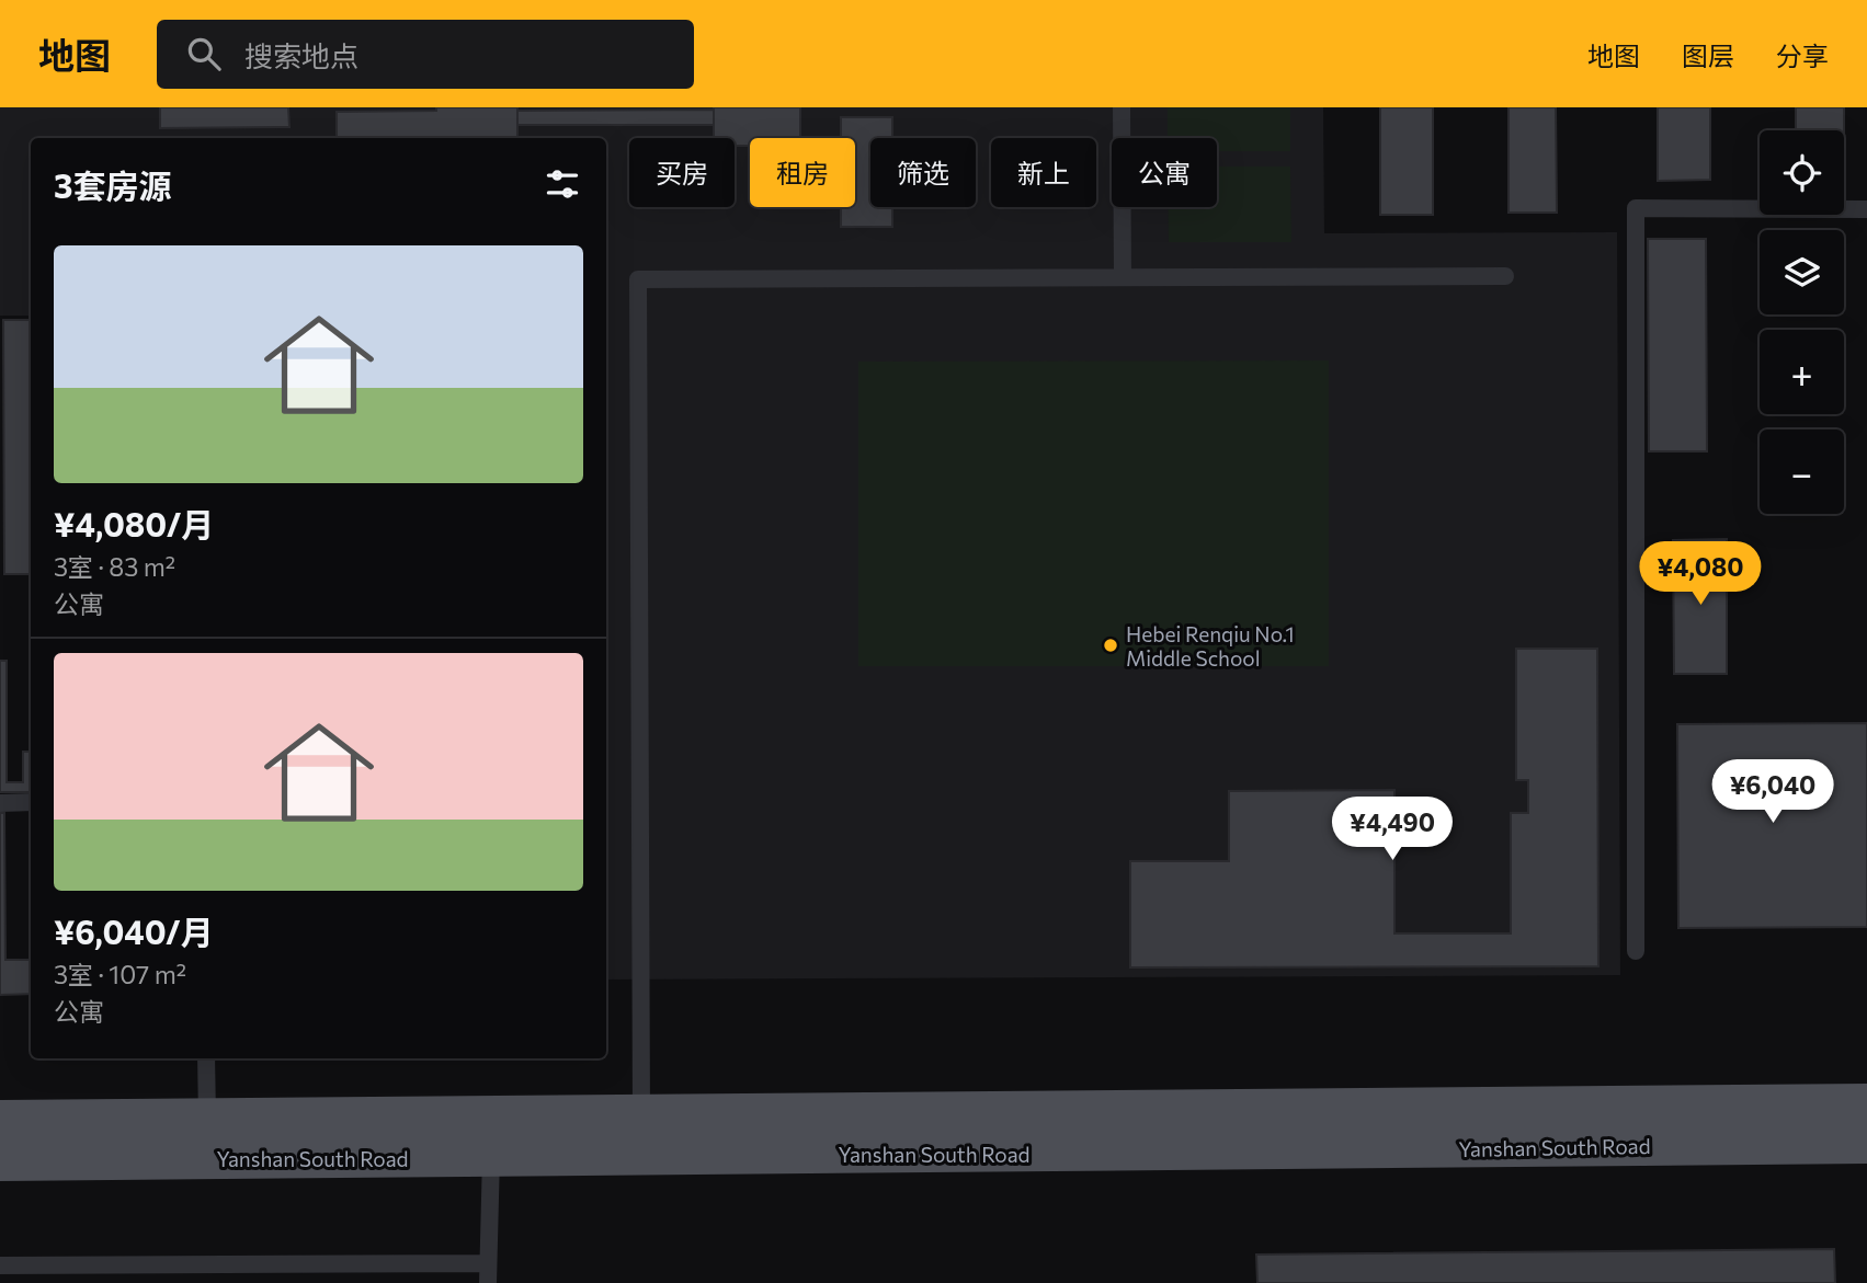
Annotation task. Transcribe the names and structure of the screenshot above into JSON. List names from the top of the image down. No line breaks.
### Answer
{"streets":{"main road":["Yanshan South Road"]},"places":["Hebei Renqiu No.1 Middle School"],"page":{"header":"地图","search":"搜索地点","nav":["地图","图层","分享"],"map_buttons":["+","−"],"chip":["买房","租房","筛选","新上","公寓"],"heading":"3套房源","list":[{"name":"¥4,080/月","note":"3室 · 83 m² · 公寓"},{"name":"¥6,040/月","note":"3室 · 107 m² · 公寓"}],"price":["¥4,080","¥6,040","¥4,490"]}}
